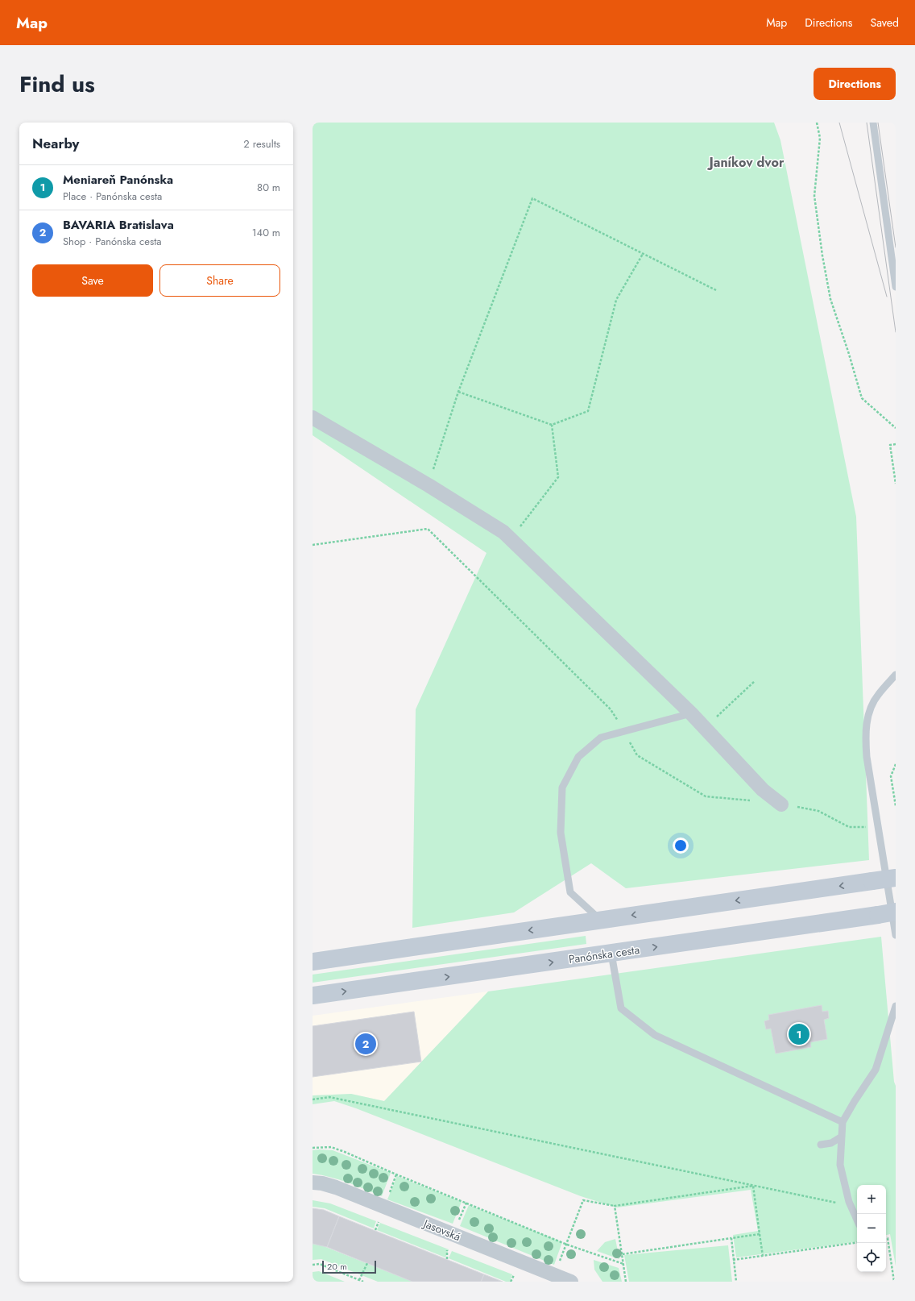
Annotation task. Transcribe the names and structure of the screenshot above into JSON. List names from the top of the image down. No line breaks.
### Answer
{"streets":{"main road":["Panónska cesta"],"street":["Jasovská"]},"districts":["Janíkov dvor"],"scale_bar":"20 m","page":{"header":"Map","nav":["Map","Directions","Saved"],"title":"Find us","buttons":["Directions",["Save","Share"]],"heading":["Nearby","2 results"],"list":[{"mark":"1","name":"Meniareň Panónska","note":"Place · Panónska cesta","value":"80 m"},{"mark":"2","name":"BAVARIA Bratislava","note":"Shop · Panónska cesta","value":"140 m"}],"pins":["1","2"],"map_buttons":["+","−"],"scale":"20 m"}}
